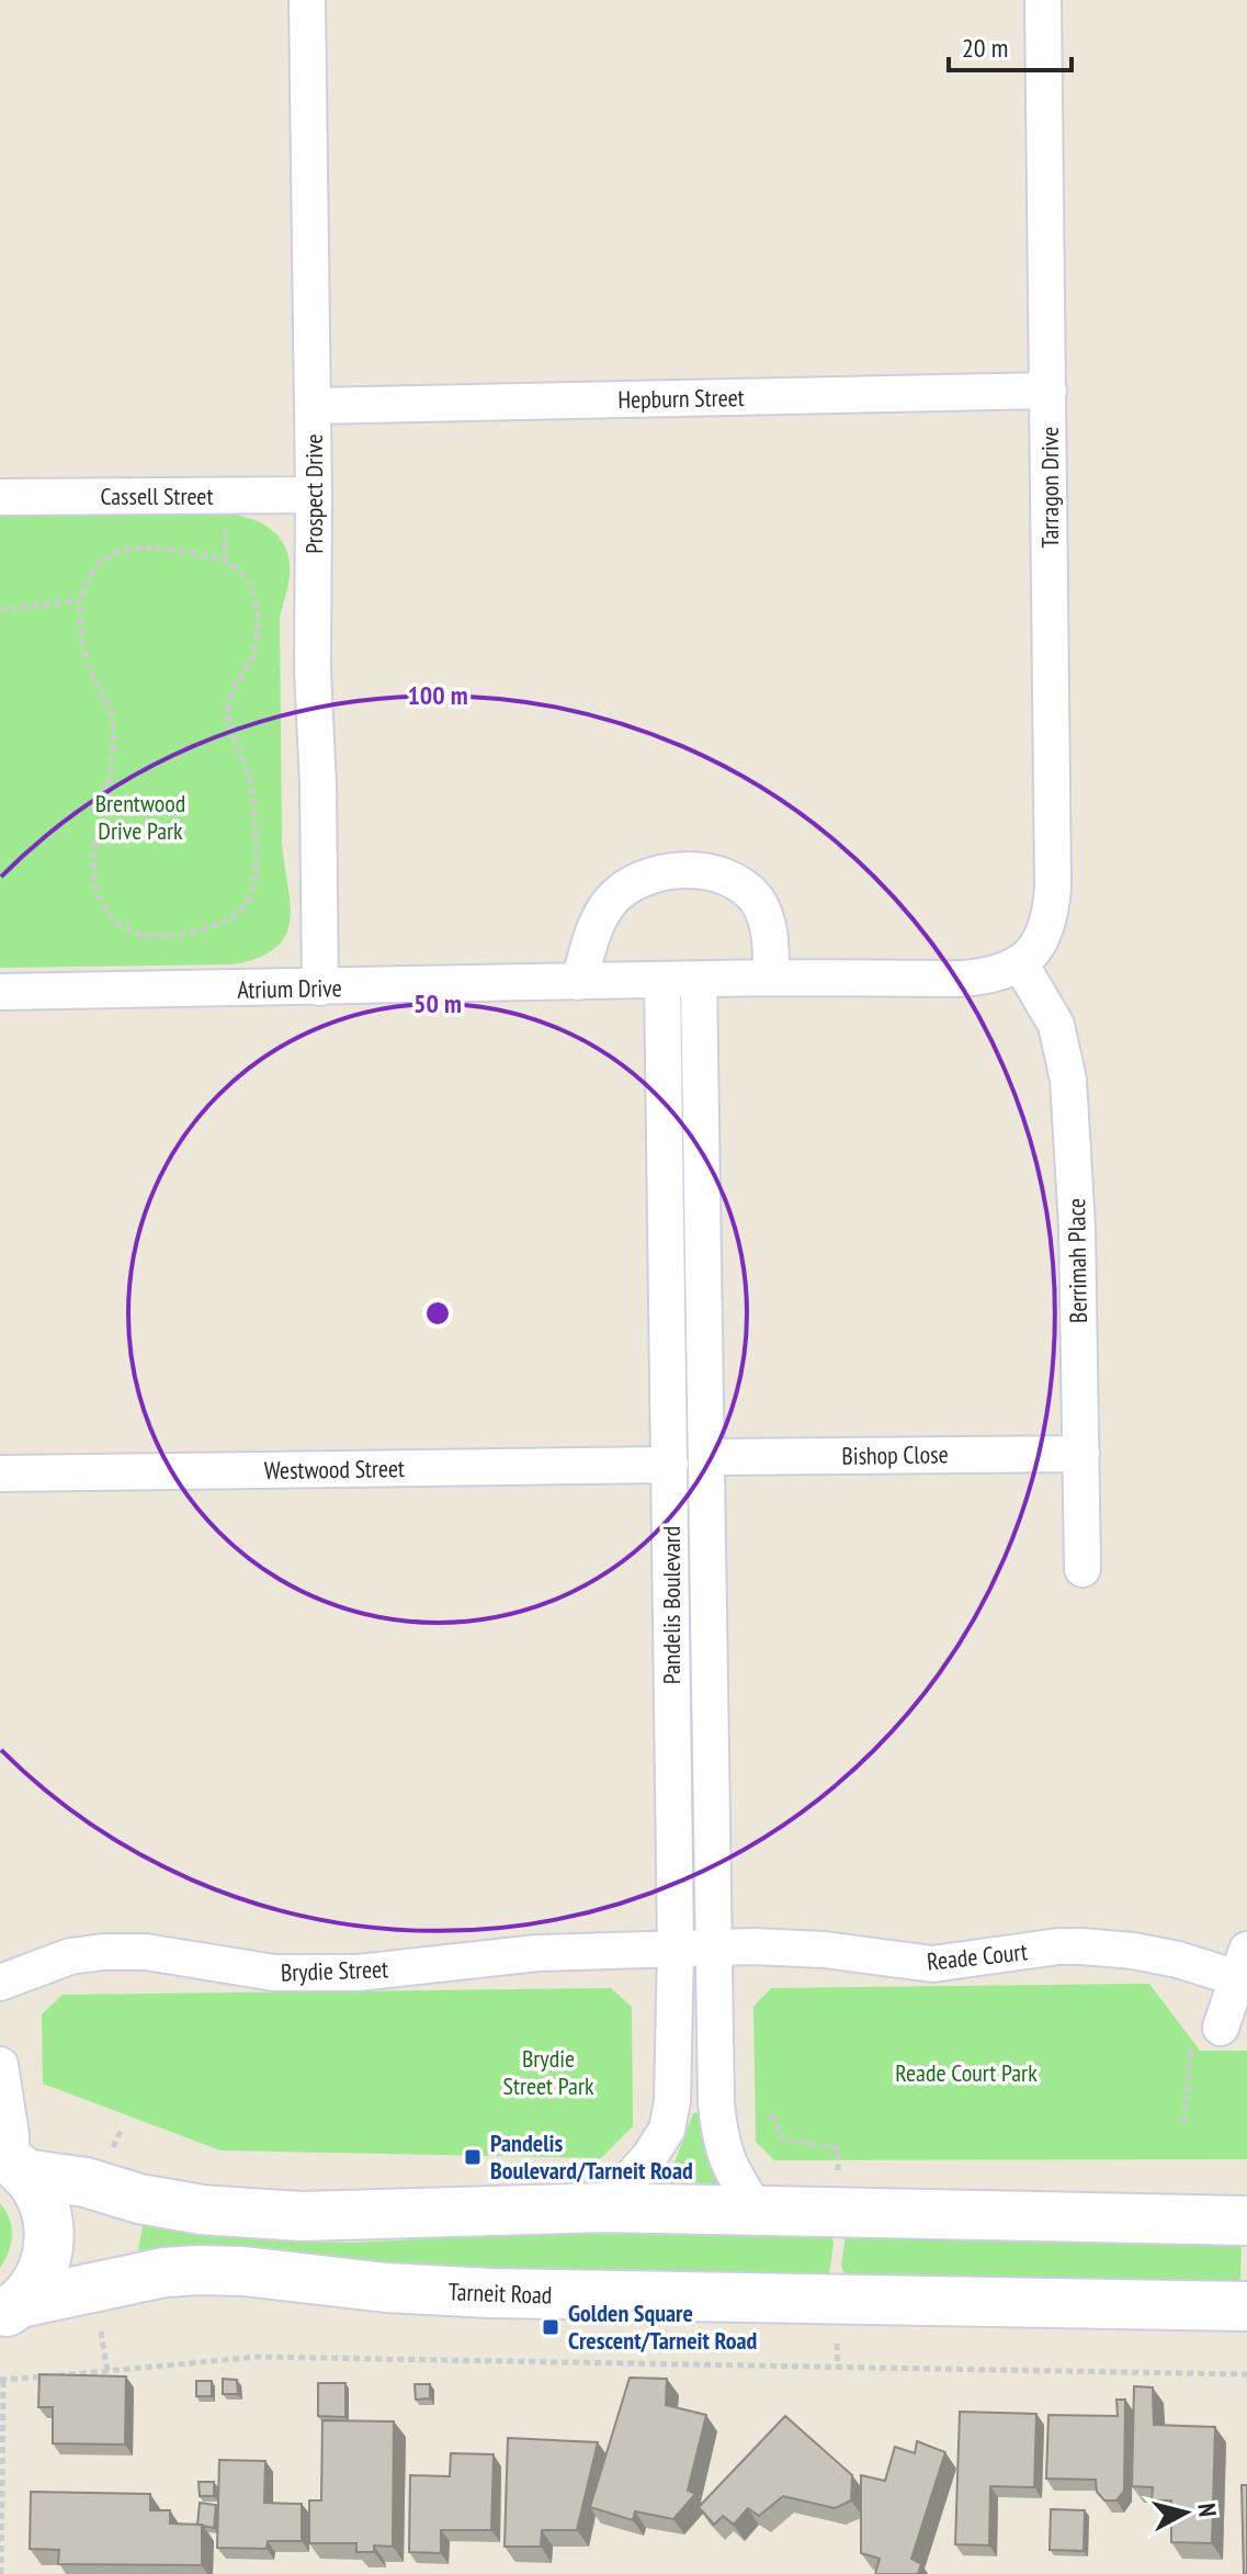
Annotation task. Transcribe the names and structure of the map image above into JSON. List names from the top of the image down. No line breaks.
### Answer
{"streets":{"main road":["Tarneit Road"],"street":["Hepburn Street","Tarragon Drive","Prospect Drive","Cassell Street","Atrium Drive","Berrimah Place","Bishop Close","Westwood Street","Pandelis Boulevard","Reade Court","Brydie Street"]},"crossings":[["Hepburn Street","Tarragon Drive"],["Hepburn Street","Prospect Drive"],["Tarragon Drive","Atrium Drive"],["Tarragon Drive","Berrimah Place"],["Prospect Drive","Cassell Street"],["Prospect Drive","Atrium Drive"],["Atrium Drive","Berrimah Place"],["Atrium Drive","Pandelis Boulevard"],["Berrimah Place","Bishop Close"],["Bishop Close","Pandelis Boulevard"],["Westwood Street","Pandelis Boulevard"],["Pandelis Boulevard","Reade Court"],["Pandelis Boulevard","Brydie Street"],["Reade Court","Brydie Street"]],"parks":["Brentwood Drive Park","Brydie Street Park","Reade Court Park"],"places":{"transit":["Pandelis Boulevard/Tarneit Road","Golden Square Crescent/Tarneit Road"]},"scale_bar":"20 m","north":"right","rings":["100 m","50 m"]}
